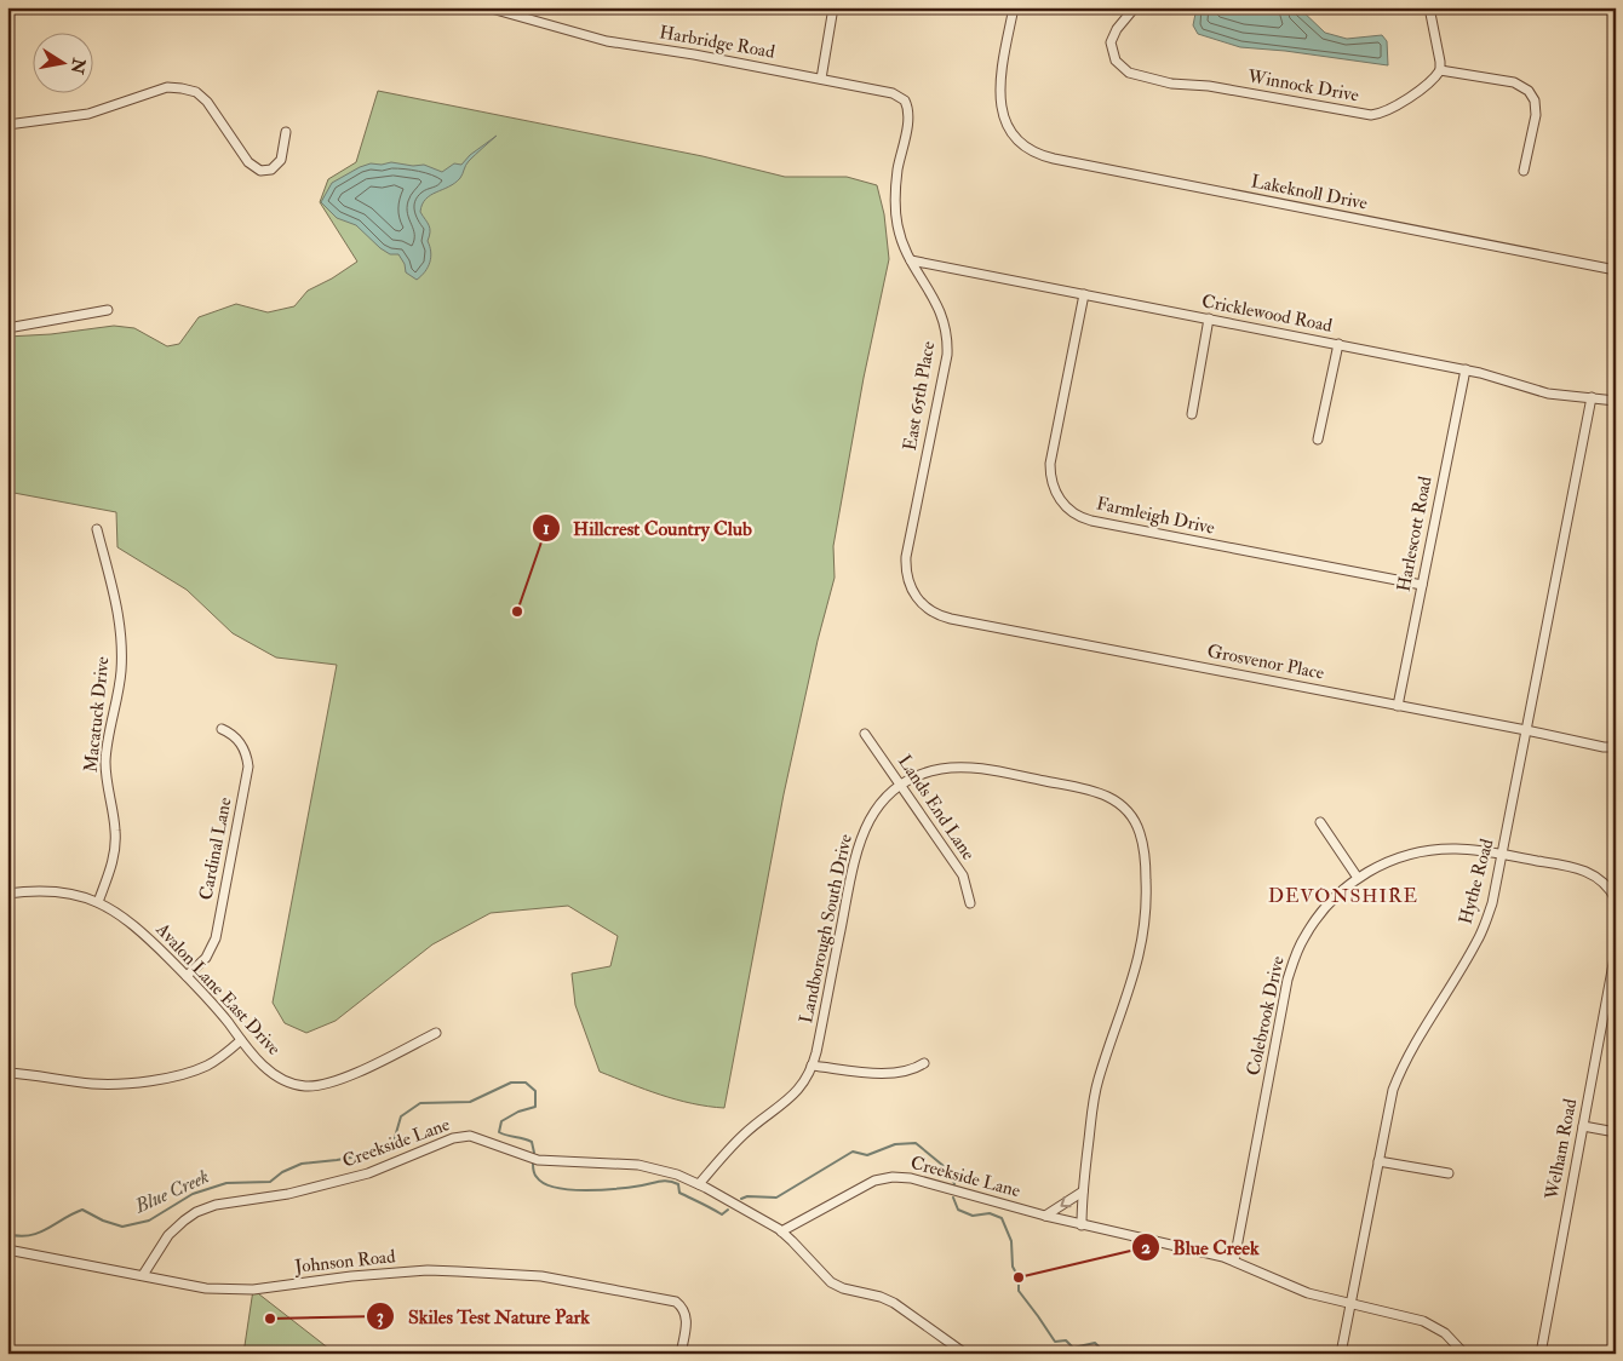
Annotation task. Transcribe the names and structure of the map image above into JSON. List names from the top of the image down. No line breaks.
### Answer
{"streets":{"street":["Harbridge Road","Winnock Drive","Lakeknoll Drive","Cricklewood Road","East 65th Place","Farmleigh Drive","Harlescott Road","Grosvenor Place","Macatuck Drive","Lands End Lane","Cardinal Lane","Hythe Road","Landborough South Drive","Avalon Lane East Drive","Colebrook Drive","Creekside Lane","Welham Road","Johnson Road"]},"crossings":[["Harbridge Road","East 65th Place"],["Cricklewood Road","East 65th Place"],["Cricklewood Road","Farmleigh Drive"],["Cricklewood Road","Harlescott Road"],["Cricklewood Road","Hythe Road"],["East 65th Place","Grosvenor Place"],["Farmleigh Drive","Harlescott Road"],["Harlescott Road","Grosvenor Place"],["Grosvenor Place","Hythe Road"],["Macatuck Drive","Avalon Lane East Drive"],["Lands End Lane","Landborough South Drive"],["Cardinal Lane","Avalon Lane East Drive"],["Hythe Road","Colebrook Drive"],["Hythe Road","Creekside Lane"],["Landborough South Drive","Creekside Lane"],["Colebrook Drive","Creekside Lane"],["Creekside Lane","Johnson Road"]],"districts":["DEVONSHIRE"],"water":["Blue Creek"],"places":["Hillcrest Country Club","Blue Creek","Skiles Test Nature Park"],"north":"right"}
